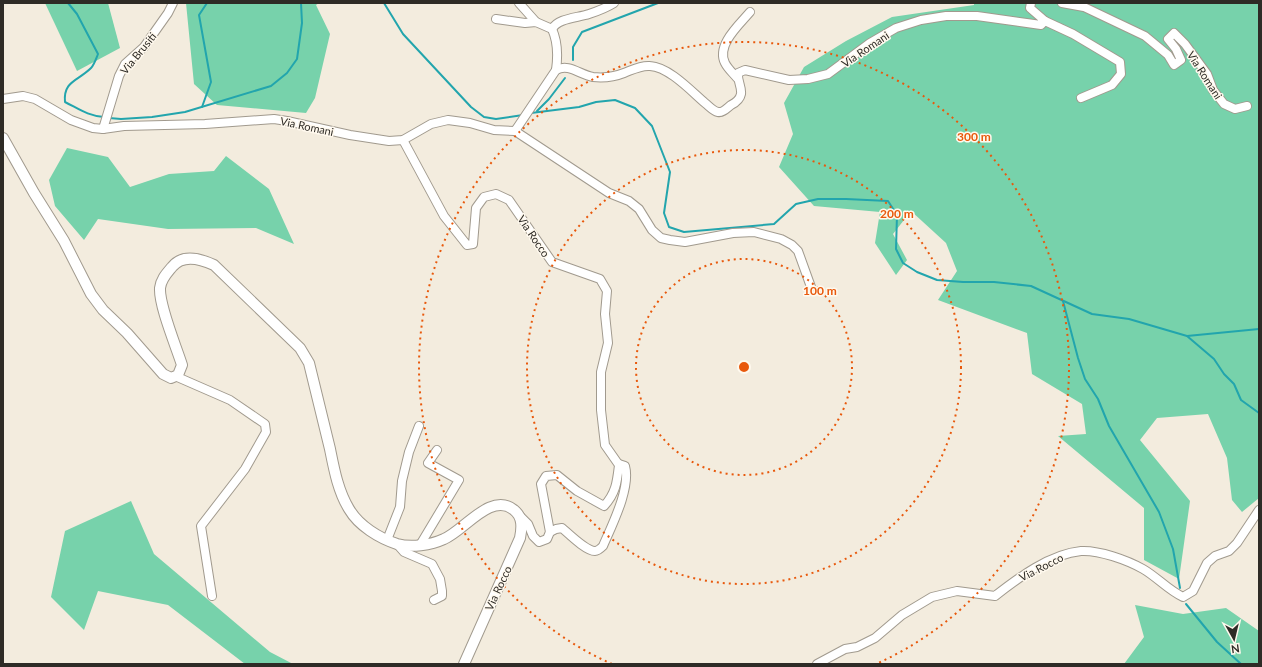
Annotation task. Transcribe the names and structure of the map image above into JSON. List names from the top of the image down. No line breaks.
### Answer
{"streets":{"street":["Via Romani","Via Brusiti","Via Rocco"]},"crossings":[["Via Romani","Via Brusiti"],["Via Romani","Via Rocco"]],"north":"bottom","rings":["300 m","200 m","100 m"]}
